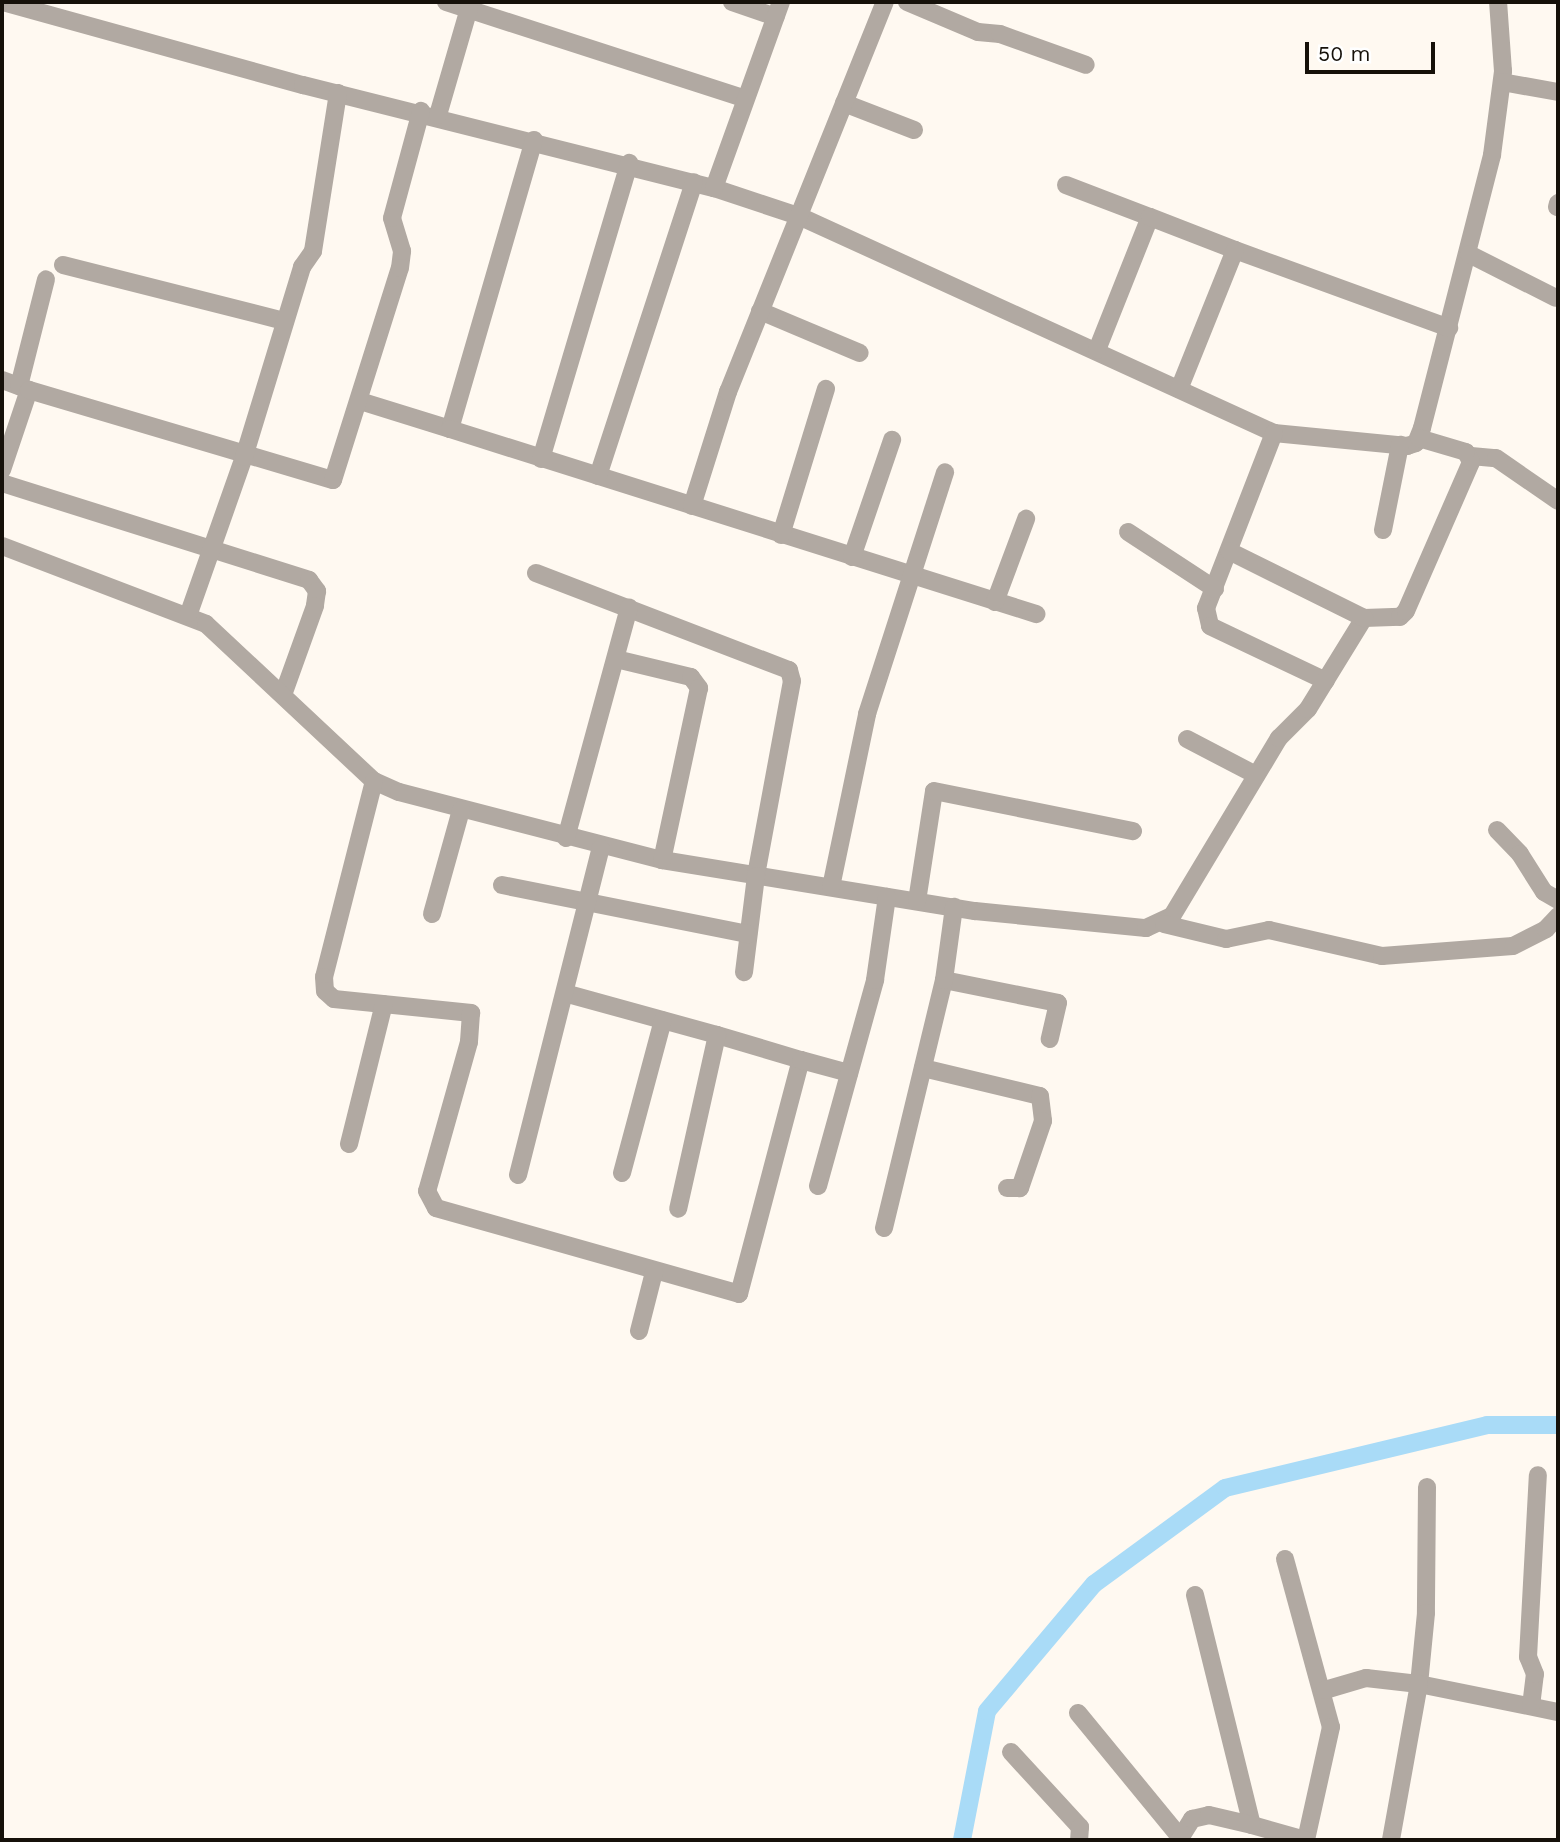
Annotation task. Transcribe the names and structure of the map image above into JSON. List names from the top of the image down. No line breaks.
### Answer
{"scale_bar":"50 m"}
